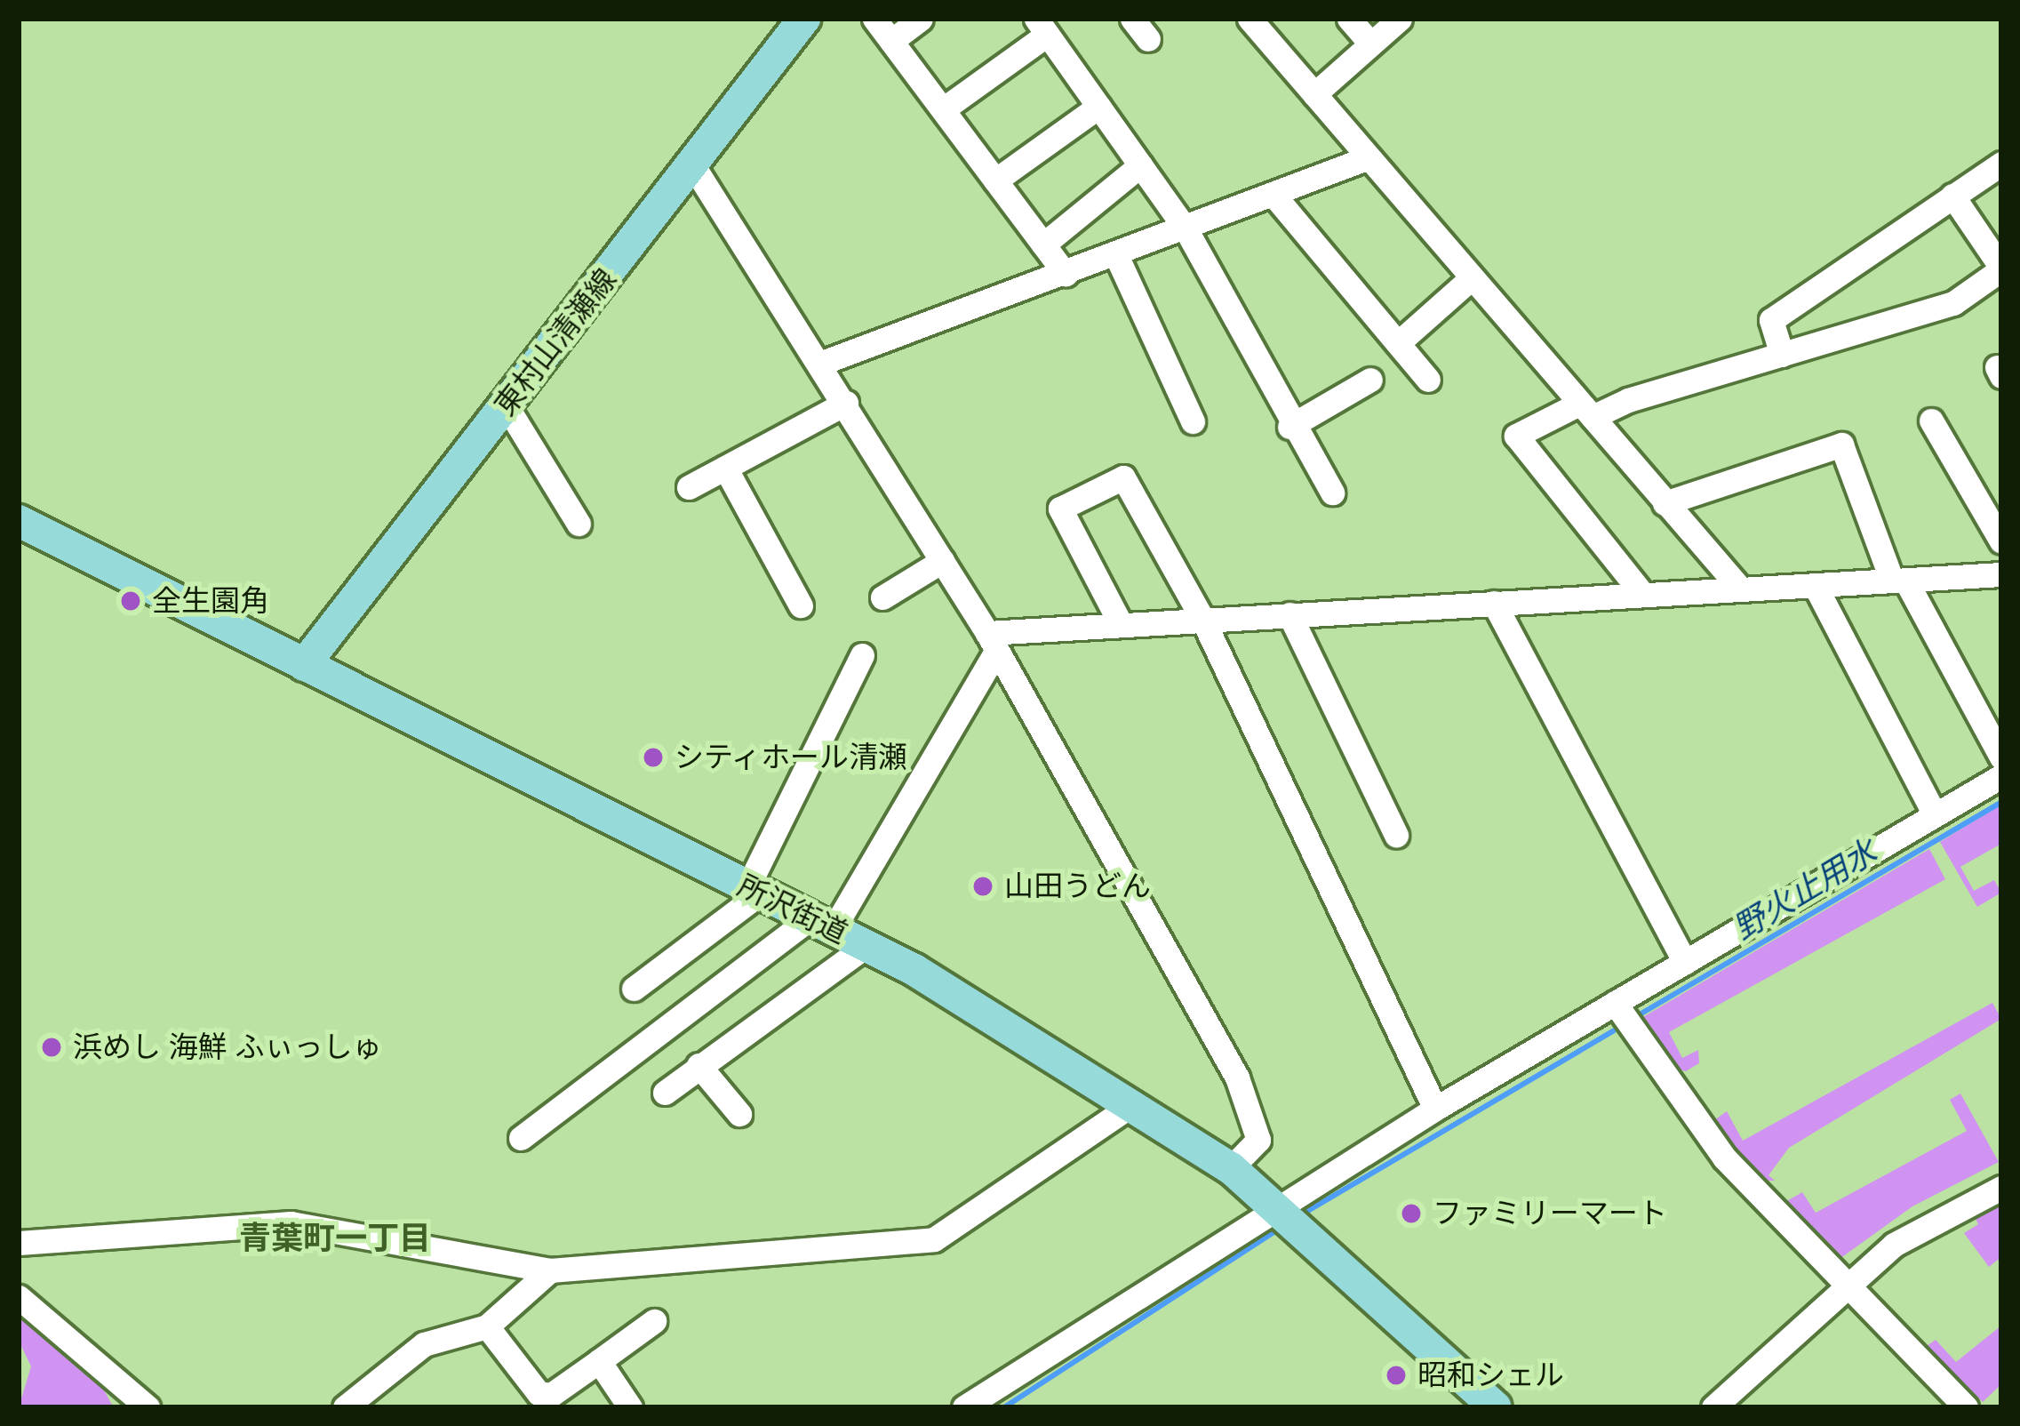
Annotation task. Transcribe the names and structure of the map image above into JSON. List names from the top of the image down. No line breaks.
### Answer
{"streets":{"main road":["東村山清瀬線","所沢街道"]},"crossings":[["東村山清瀬線","所沢街道"]],"districts":["青葉町一丁目"],"water":["野火止用水"],"places":["全生園角","シティホール清瀬","山田うどん","浜めし 海鮮 ふぃっしゅ","ファミリーマート","昭和シェル"]}
